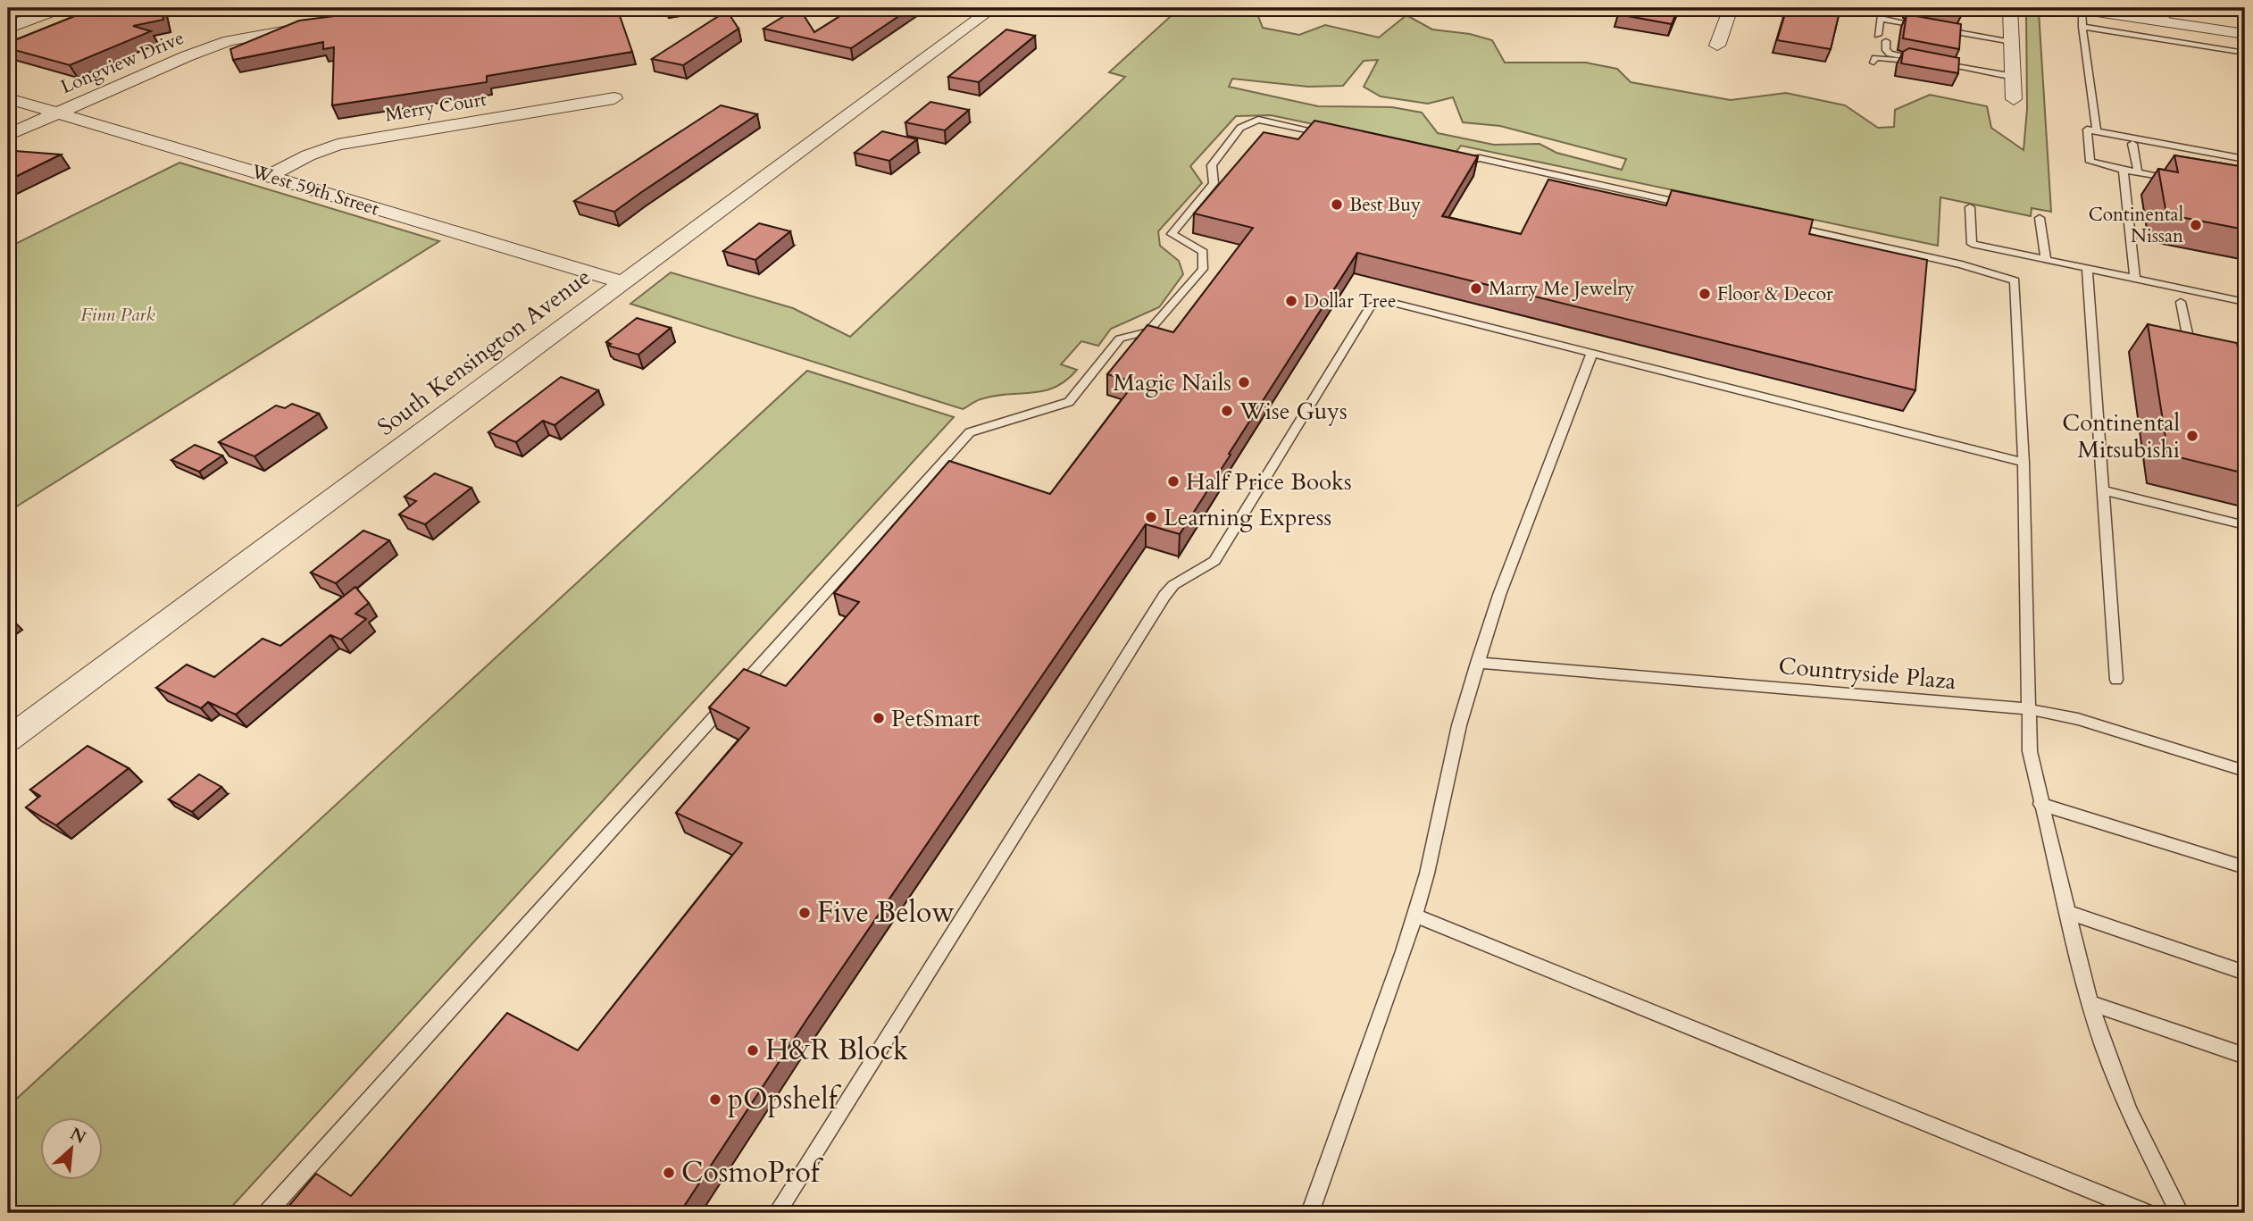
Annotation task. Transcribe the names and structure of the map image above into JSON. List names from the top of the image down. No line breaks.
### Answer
{"streets":{"street":["Longview Drive","Merry Court","West 59th Street","South Kensington Avenue"],"lane":["Countryside Plaza"]},"crossings":[["Longview Drive","West 59th Street"],["Merry Court","West 59th Street"],["West 59th Street","South Kensington Avenue"]],"parks":["Finn Park"],"places":["Best Buy","Continental Nissan","Marry Me Jewelry","Floor & Decor","Dollar Tree","Magic Nails","Wise Guys","Continental Mitsubishi","Half Price Books","Learning Express","PetSmart","Five Below","H&R Block","pOpshelf","CosmoProf"],"north":"top right"}
